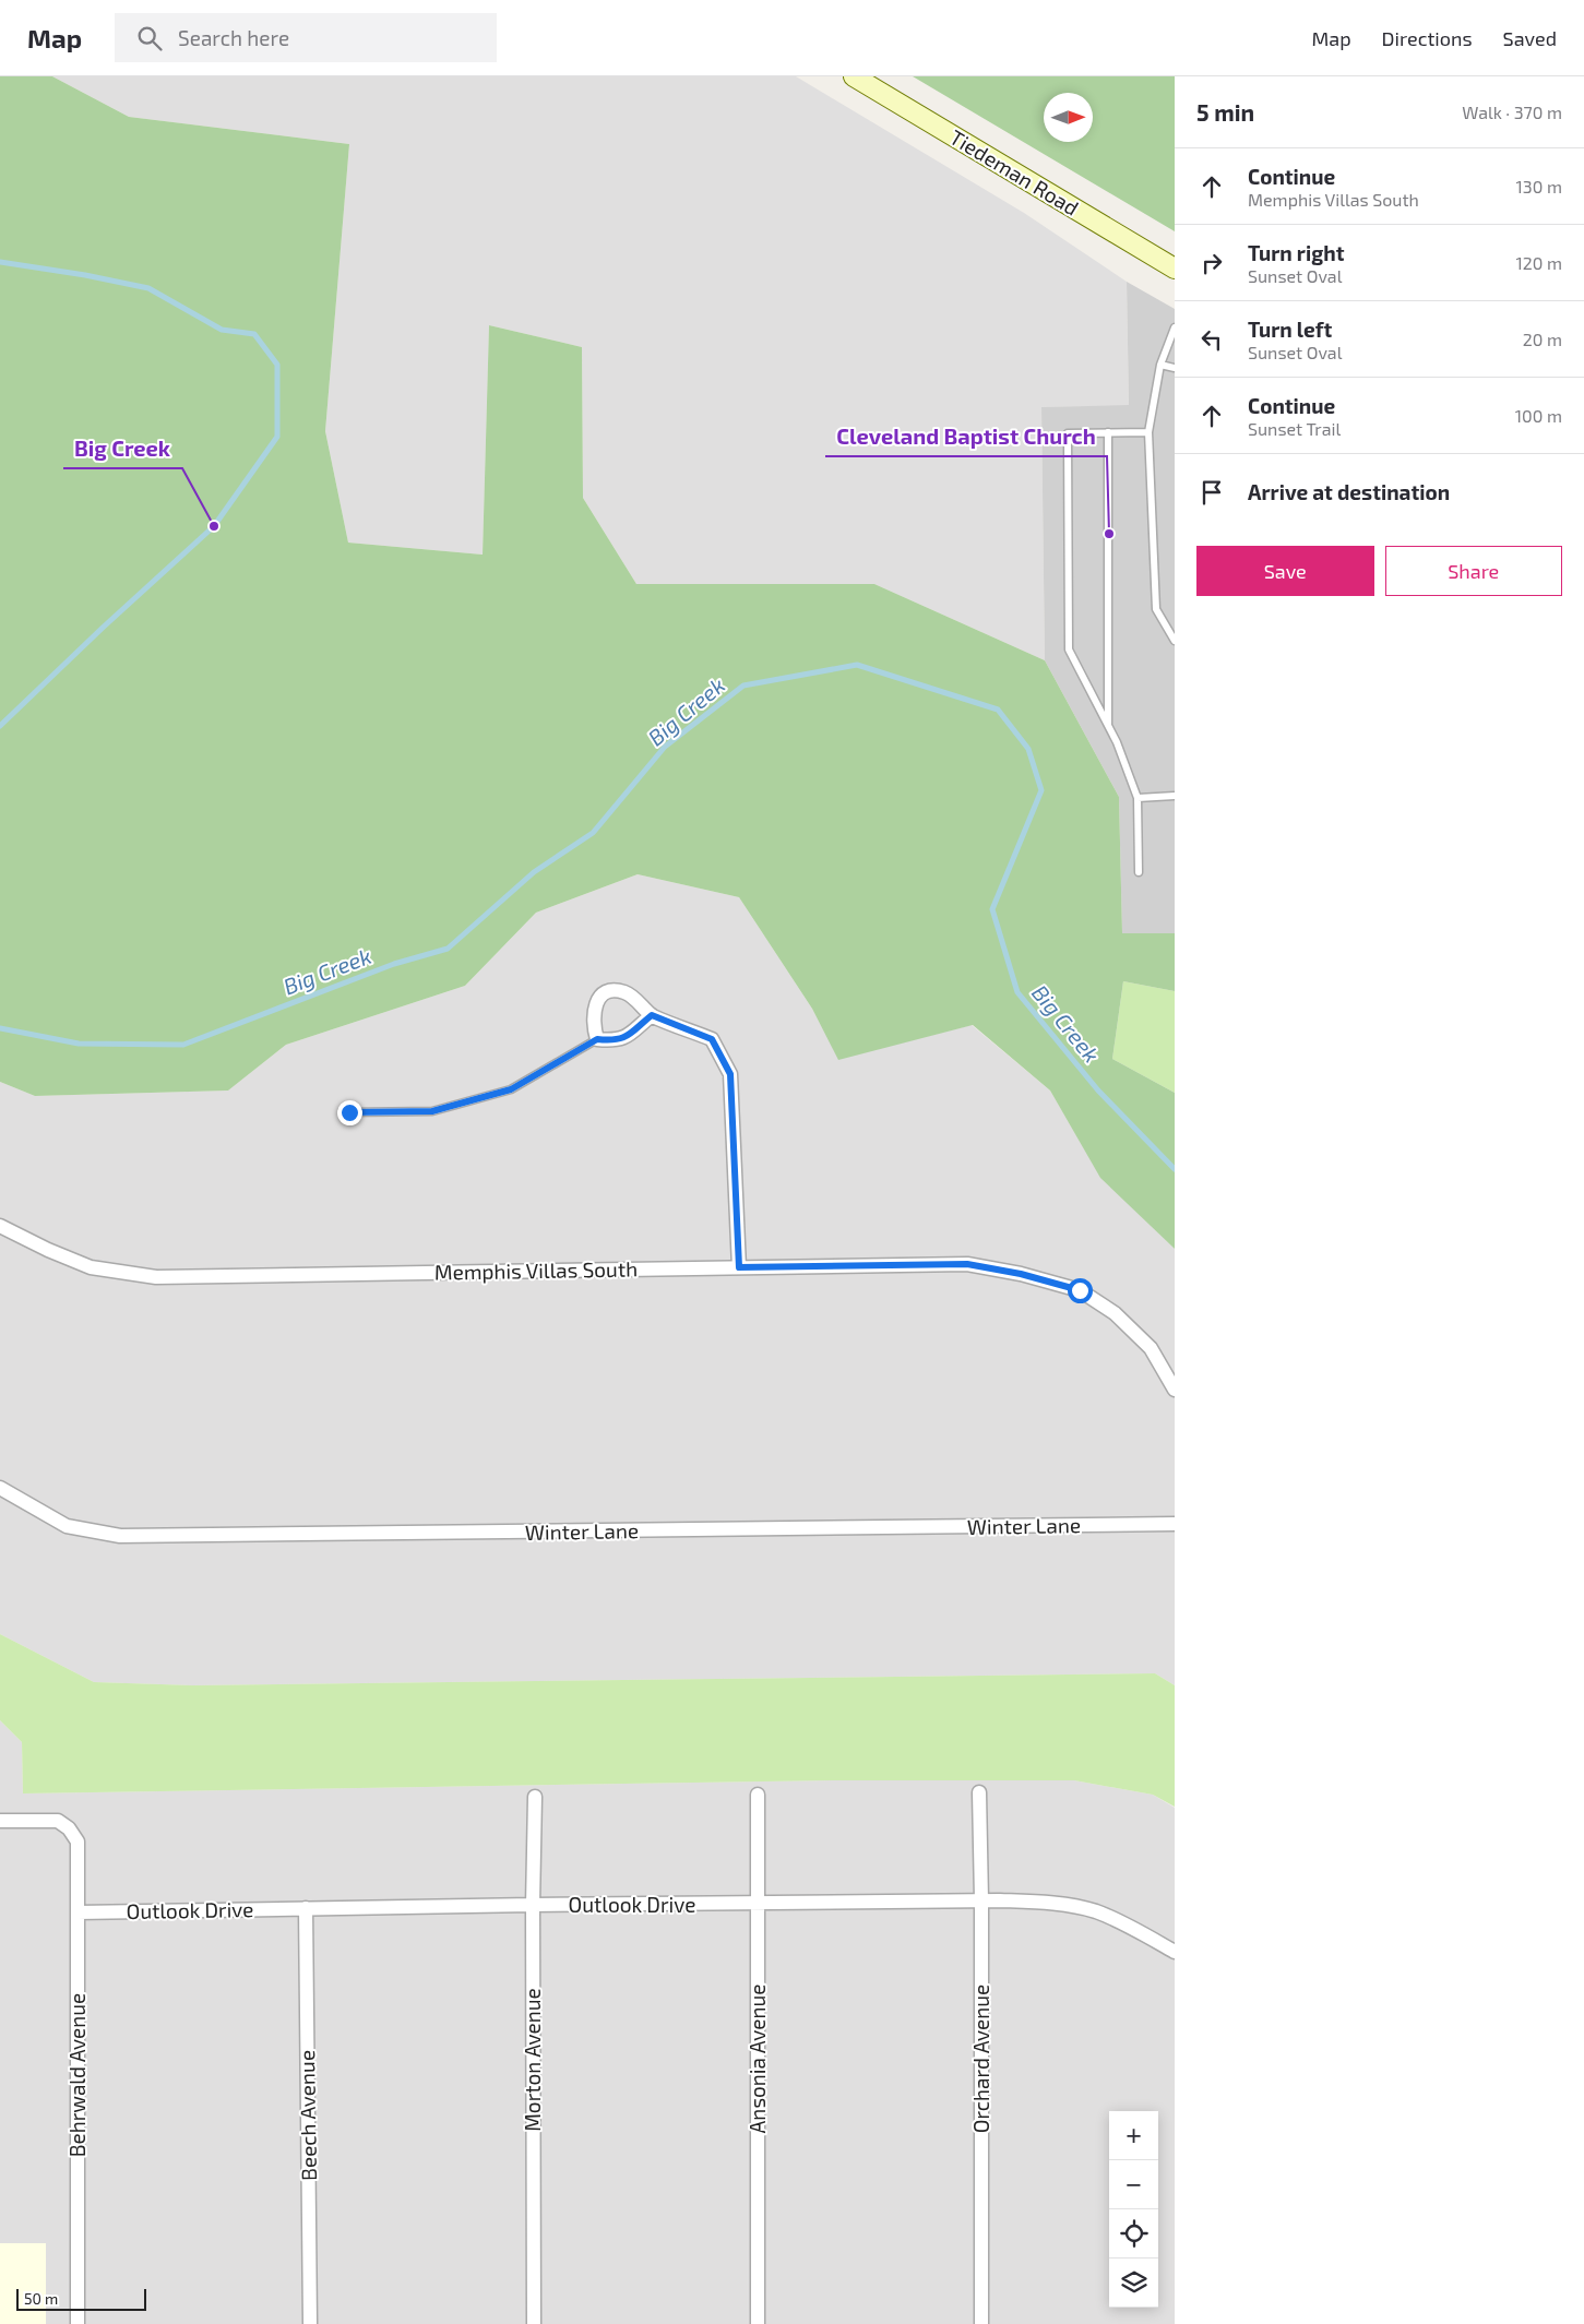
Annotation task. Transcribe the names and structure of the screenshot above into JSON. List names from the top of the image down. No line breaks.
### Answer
{"streets":{"main road":["Tiedeman Road"],"street":["Memphis Villas South","Winter Lane","Outlook Drive","Ansonia Avenue","Orchard Avenue","Morton Avenue","Behrwald Avenue","Beech Avenue"]},"crossings":[["Outlook Drive","Ansonia Avenue"],["Outlook Drive","Orchard Avenue"],["Outlook Drive","Morton Avenue"],["Outlook Drive","Behrwald Avenue"],["Outlook Drive","Beech Avenue"]],"water":["Big Creek"],"places":["Big Creek","Cleveland Baptist Church"],"scale_bar":"50 m","north":"right","page":{"header":"Map","search":"Search here","nav":["Map","Directions","Saved"],"heading":["5 min","Walk · 370 m"],"list":[["Continue","Memphis Villas South","130 m"],["Turn right","Sunset Oval","120 m"],["Turn left","Sunset Oval","20 m"],["Continue","Sunset Trail","100 m"],"Arrive at destination"],"buttons":["Save","Share"],"map_buttons":["+","−"],"scale":"50 m"}}
